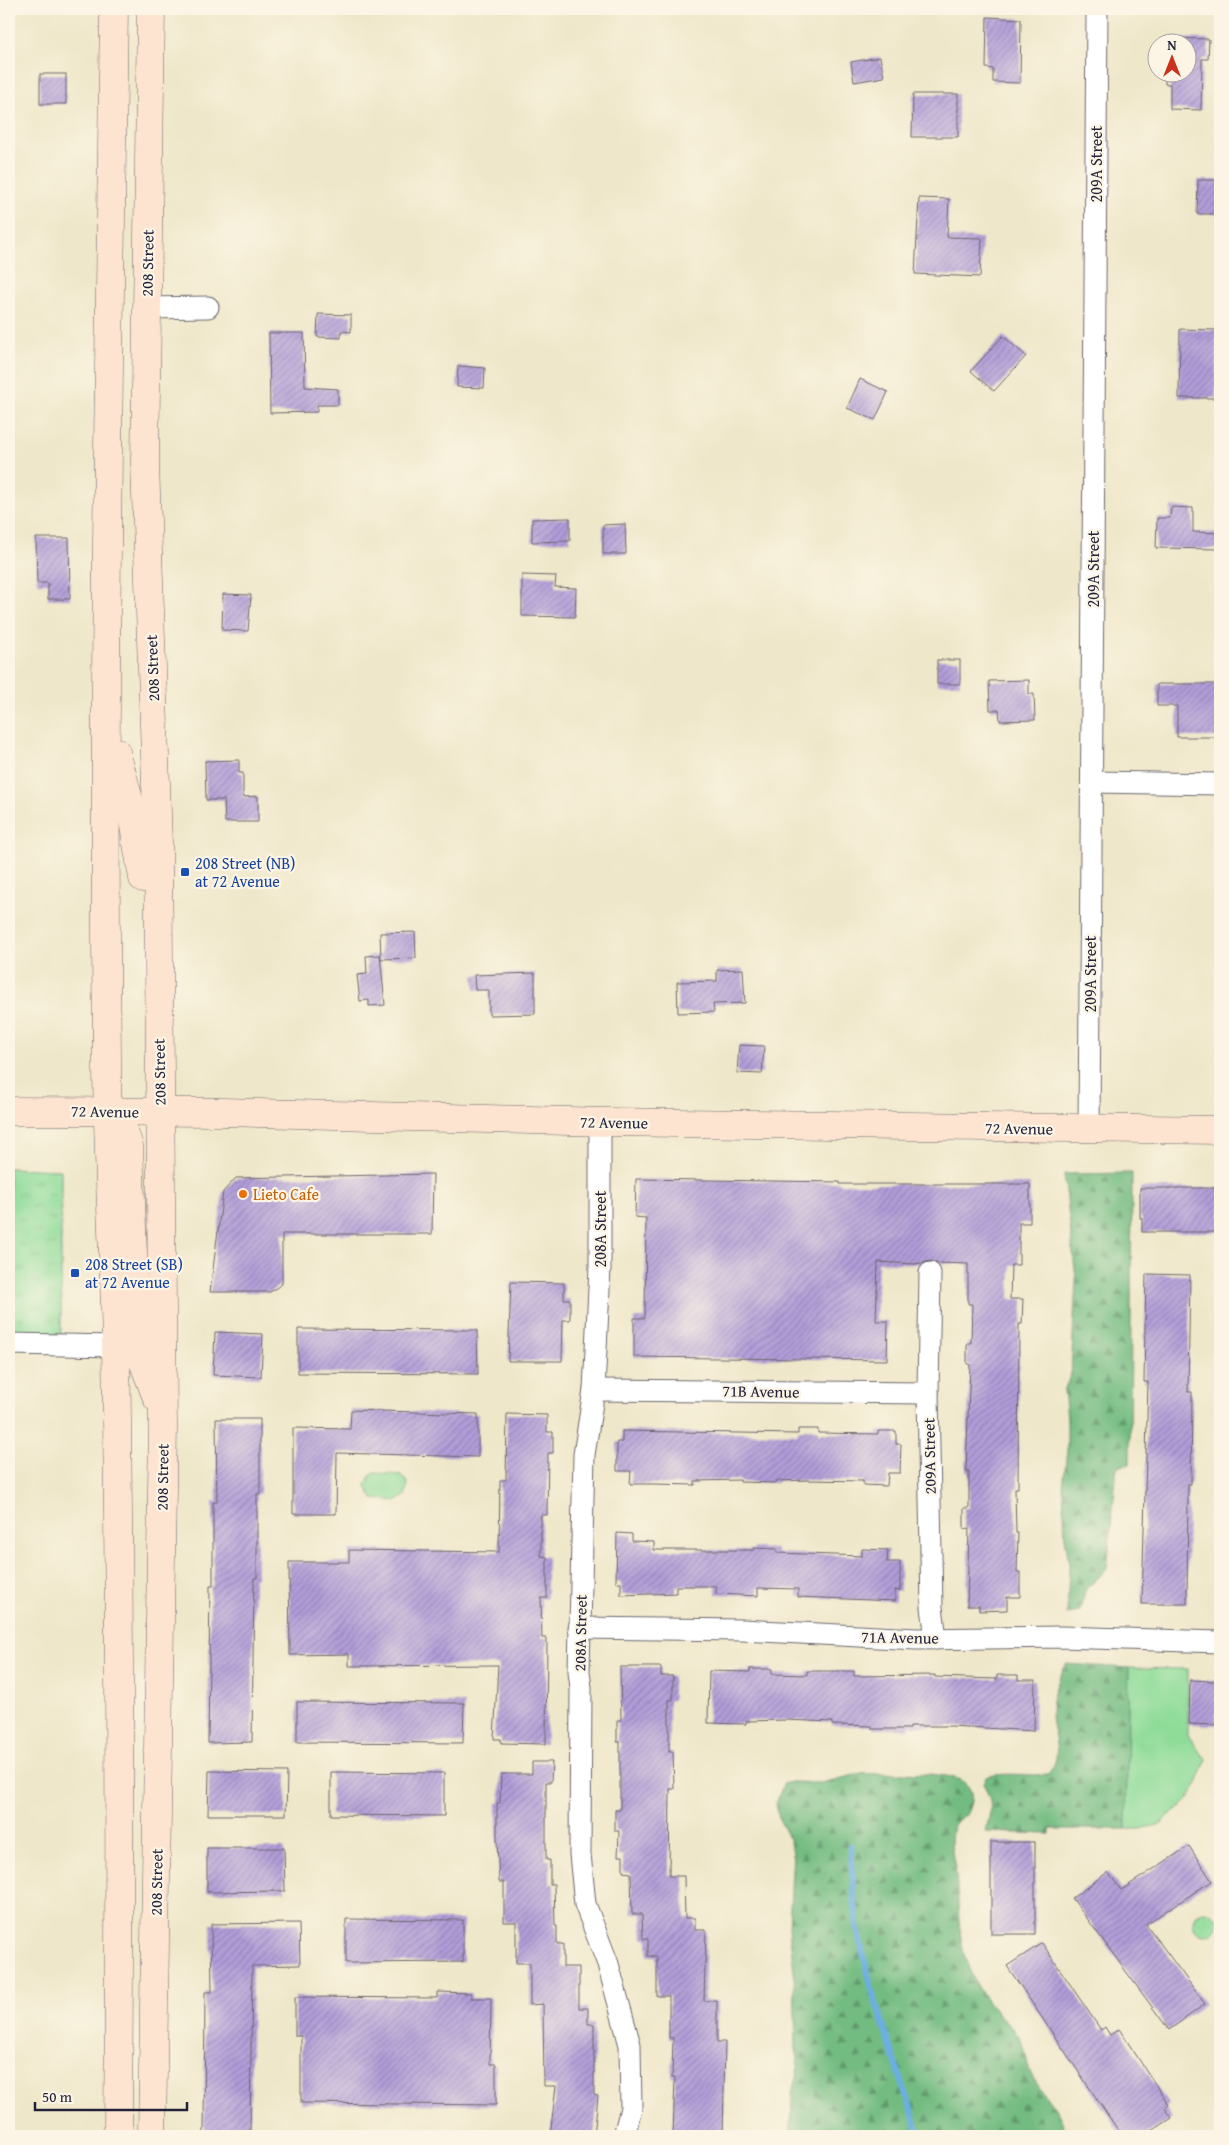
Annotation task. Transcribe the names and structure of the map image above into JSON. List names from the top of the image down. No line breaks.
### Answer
{"streets":{"main road":["208 Street","72 Avenue"],"street":["209A Street","208A Street","71B Avenue","71A Avenue"]},"crossings":[["209A Street","72 Avenue"],["209A Street","71B Avenue"],["209A Street","71A Avenue"],["208 Street","72 Avenue"],["72 Avenue","208A Street"],["208A Street","71B Avenue"],["208A Street","71A Avenue"]],"places":{"transit":["208 Street (NB) at 72 Avenue","208 Street (SB) at 72 Avenue"],"other":["Lieto Cafe"]},"scale_bar":"50 m","north":"top"}
